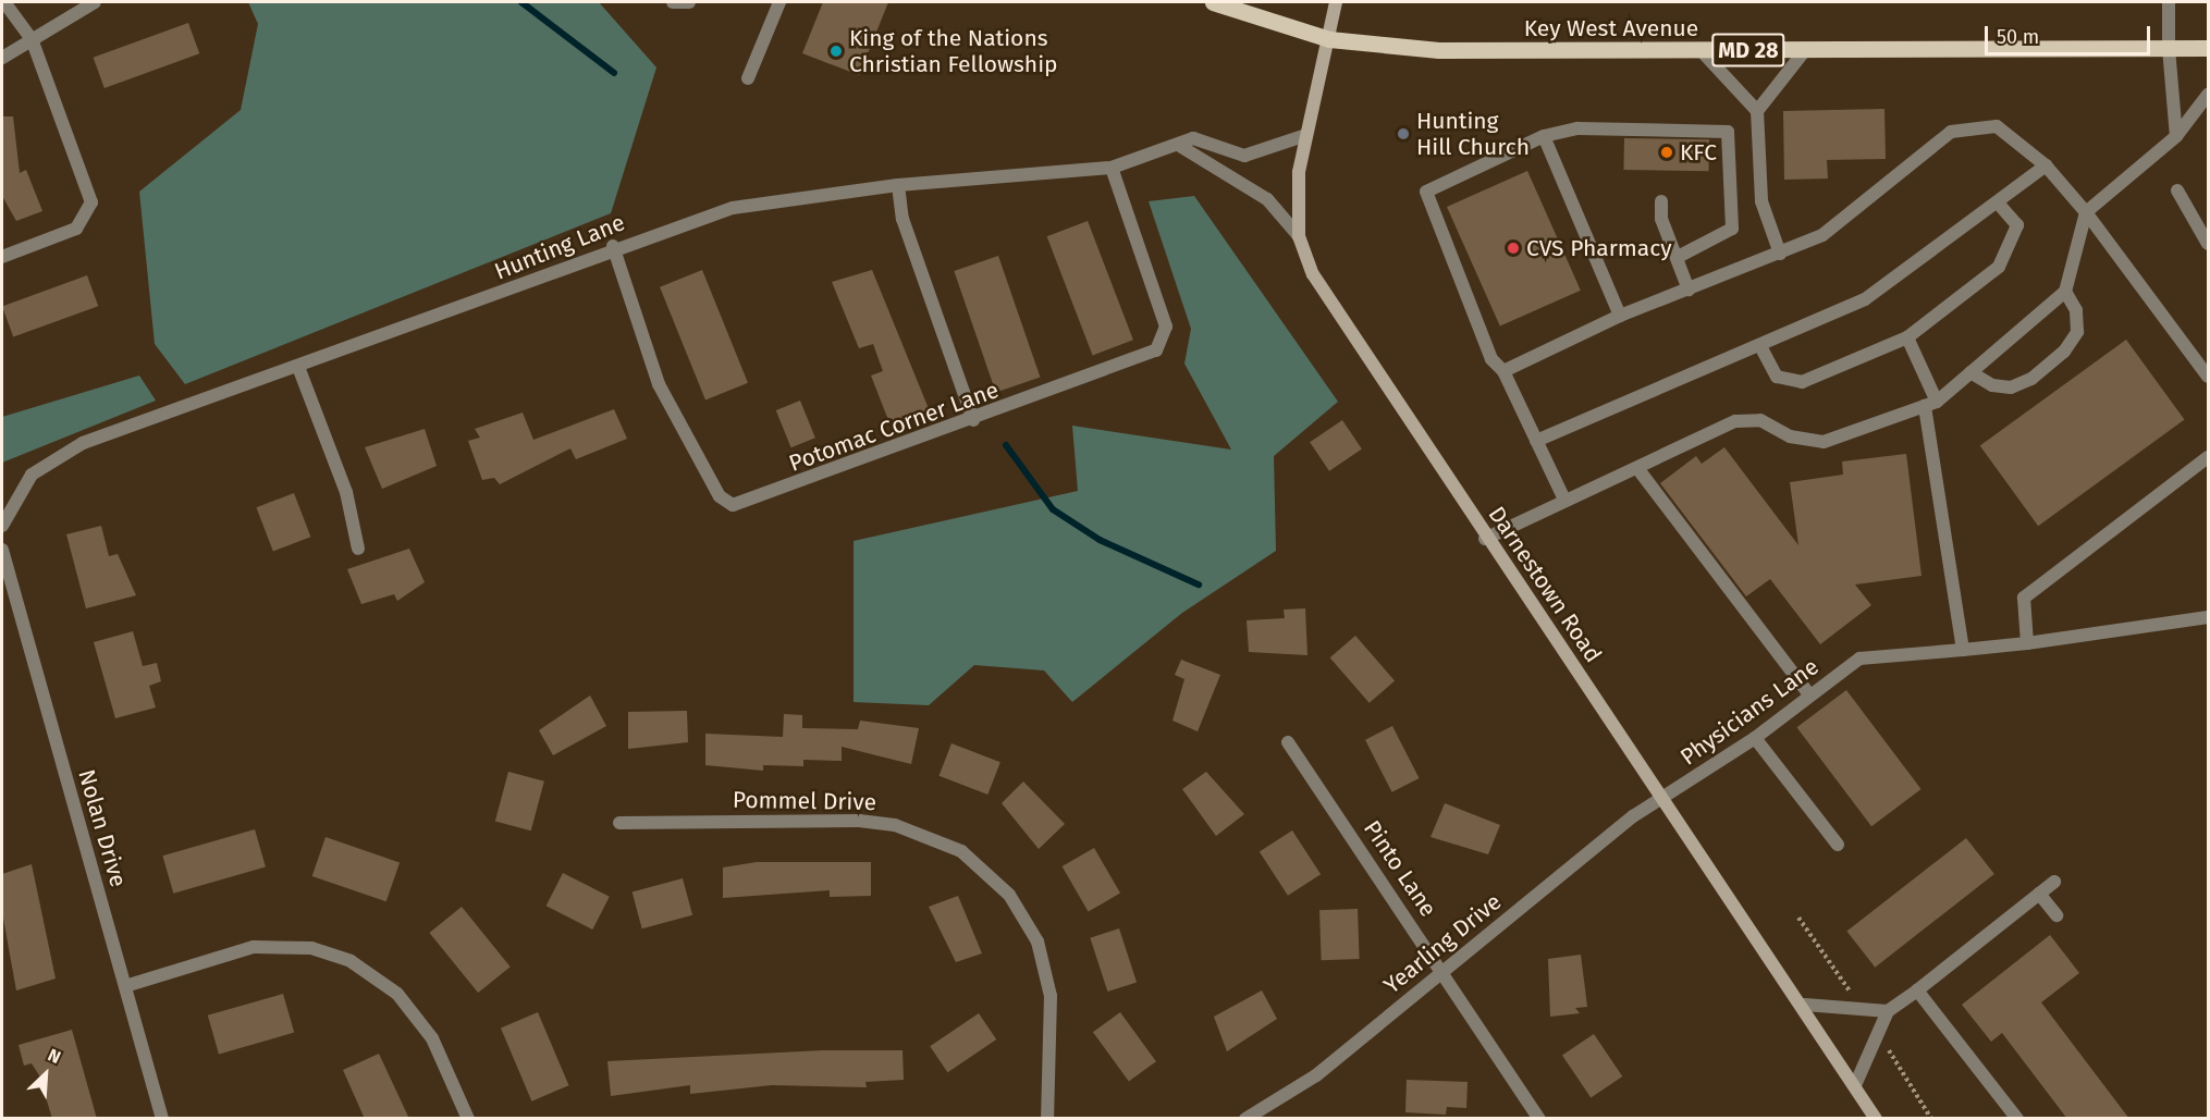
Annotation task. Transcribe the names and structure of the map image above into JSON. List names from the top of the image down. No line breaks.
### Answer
{"streets":{"main road":["Key West Avenue","MD 28","Darnestown Road"],"street":["Hunting Lane","Potomac Corner Lane","Physicians Lane","Pommel Drive","Nolan Drive","Pinto Lane","Yearling Drive"]},"crossings":[["Key West Avenue","MD 28"],["Key West Avenue","Darnestown Road"],["MD 28","Darnestown Road"],["Hunting Lane","Potomac Corner Lane"],["Hunting Lane","Darnestown Road"],["Darnestown Road","Physicians Lane"],["Darnestown Road","Yearling Drive"],["Physicians Lane","Yearling Drive"],["Pinto Lane","Yearling Drive"]],"places":["King of the Nations Christian Fellowship","Hunting Hill Church","KFC","CVS Pharmacy"],"scale_bar":"50 m","north":"top right"}
